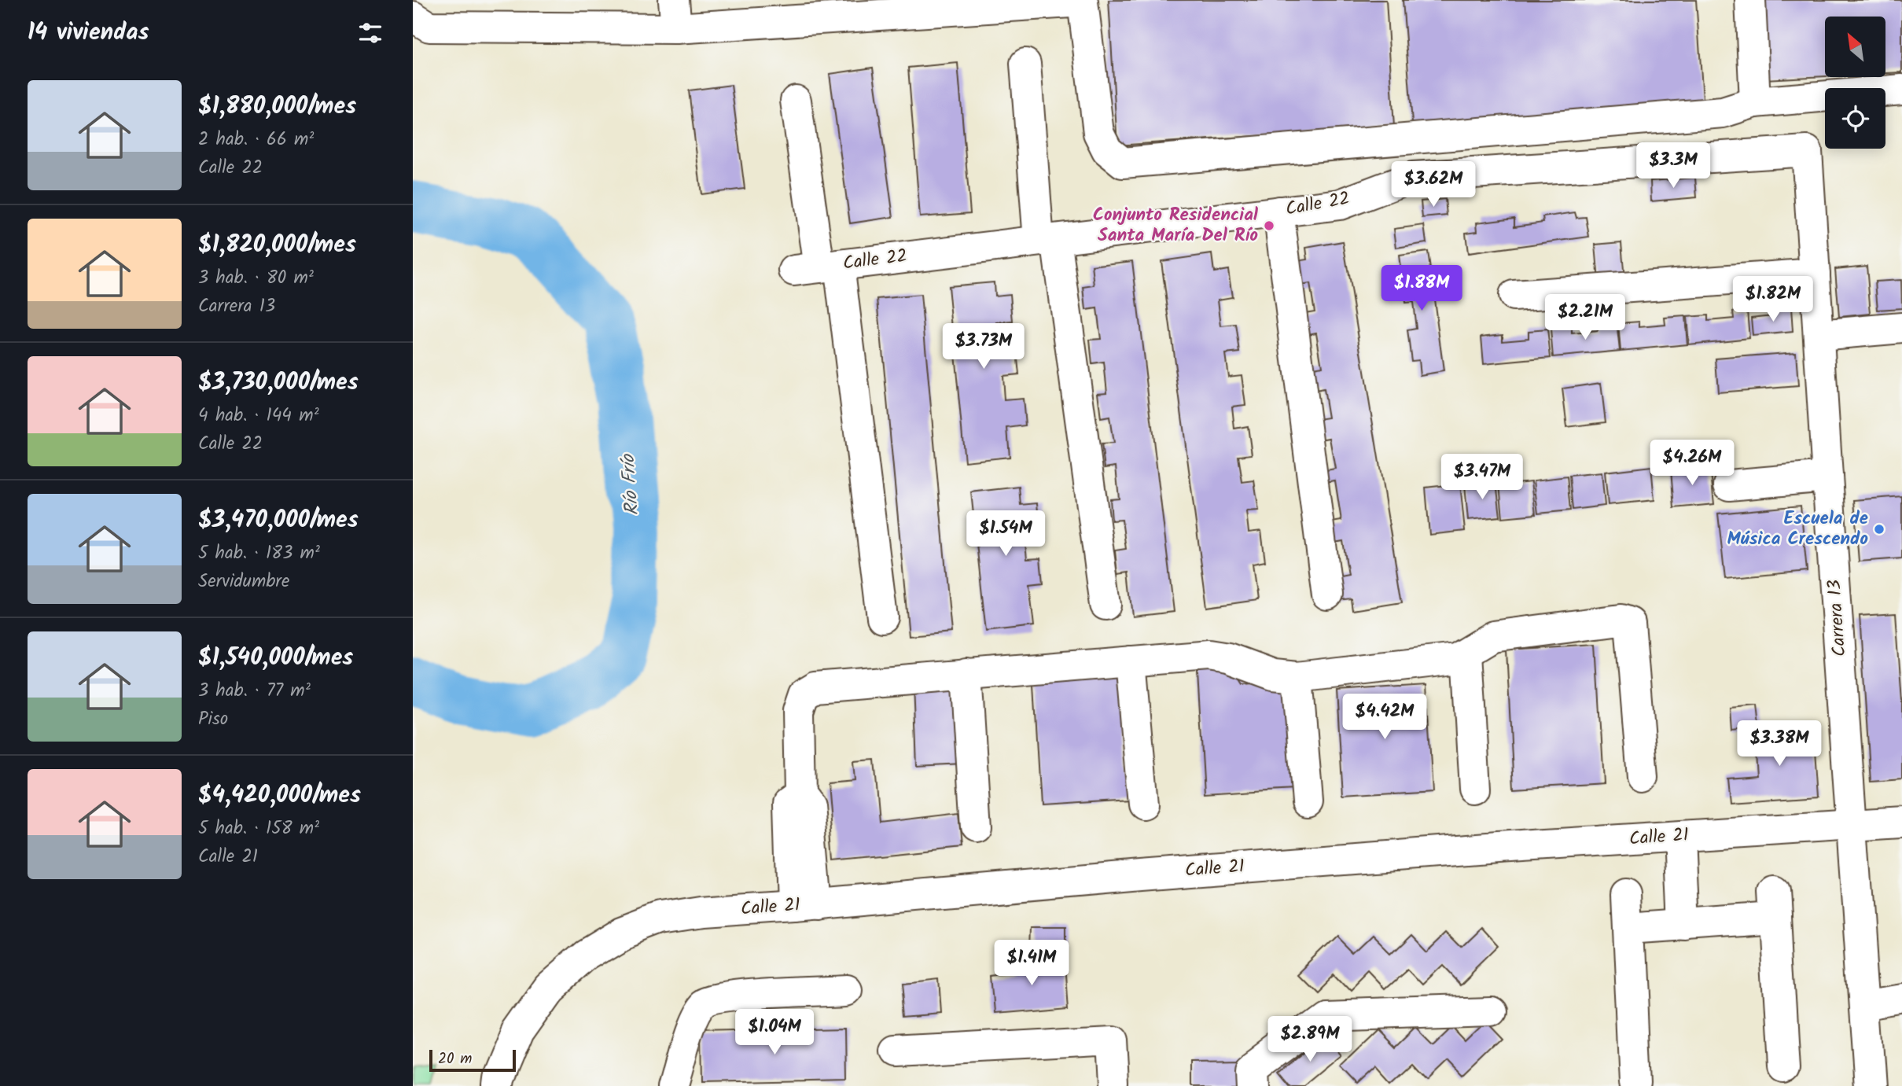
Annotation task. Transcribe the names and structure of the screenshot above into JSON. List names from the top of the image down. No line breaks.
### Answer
{"streets":{"street":["Calle 22","Carrera 13","Calle 21"]},"crossings":[["Calle 22","Carrera 13"],["Carrera 13","Calle 21"]],"water":["Río Frío"],"places":["Conjunto Residencial Santa María Del Río","Escuela de Música Crescendo"],"scale_bar":"20 m","north":"top left","page":{"heading":"14 viviendas","list":[{"name":"$1,880,000/mes","note":"2 hab. · 66 m² · Calle 22"},{"name":"$1,820,000/mes","note":"3 hab. · 80 m² · Carrera 13"},{"name":"$3,730,000/mes","note":"4 hab. · 144 m² · Calle 22"},{"name":"$3,470,000/mes","note":"5 hab. · 183 m² · Servidumbre"},{"name":"$1,540,000/mes","note":"3 hab. · 77 m² · Piso"},{"name":"$4,420,000/mes","note":"5 hab. · 158 m² · Calle 21"}],"price":["$3.3M","$3.62M","$1.88M","$1.82M","$2.21M","$3.73M","$4.26M","$3.47M","$1.54M","$4.42M","$3.38M","$1.41M","$1.04M","$2.89M"],"scale":"20 m"}}
